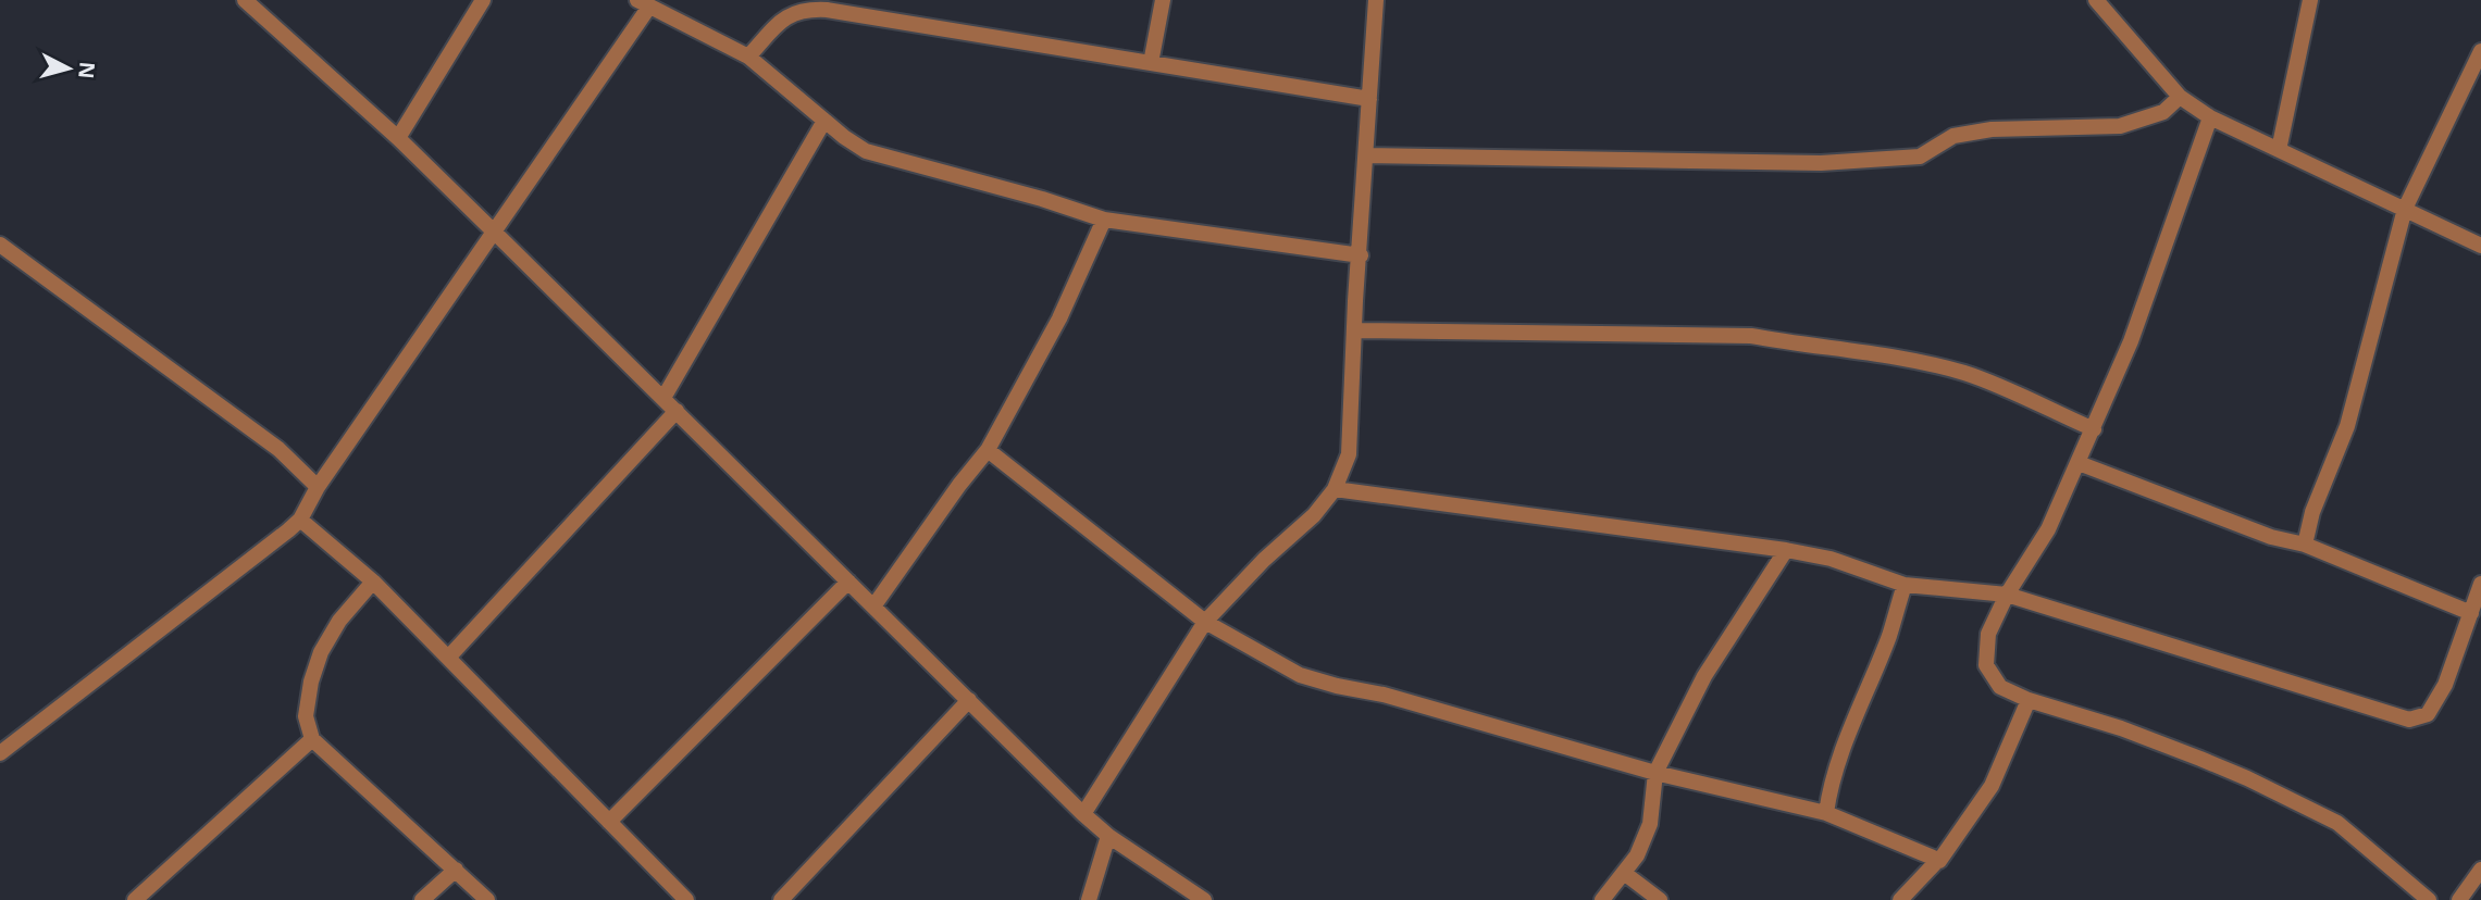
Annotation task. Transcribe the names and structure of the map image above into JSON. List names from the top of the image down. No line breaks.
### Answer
{"north":"right"}
